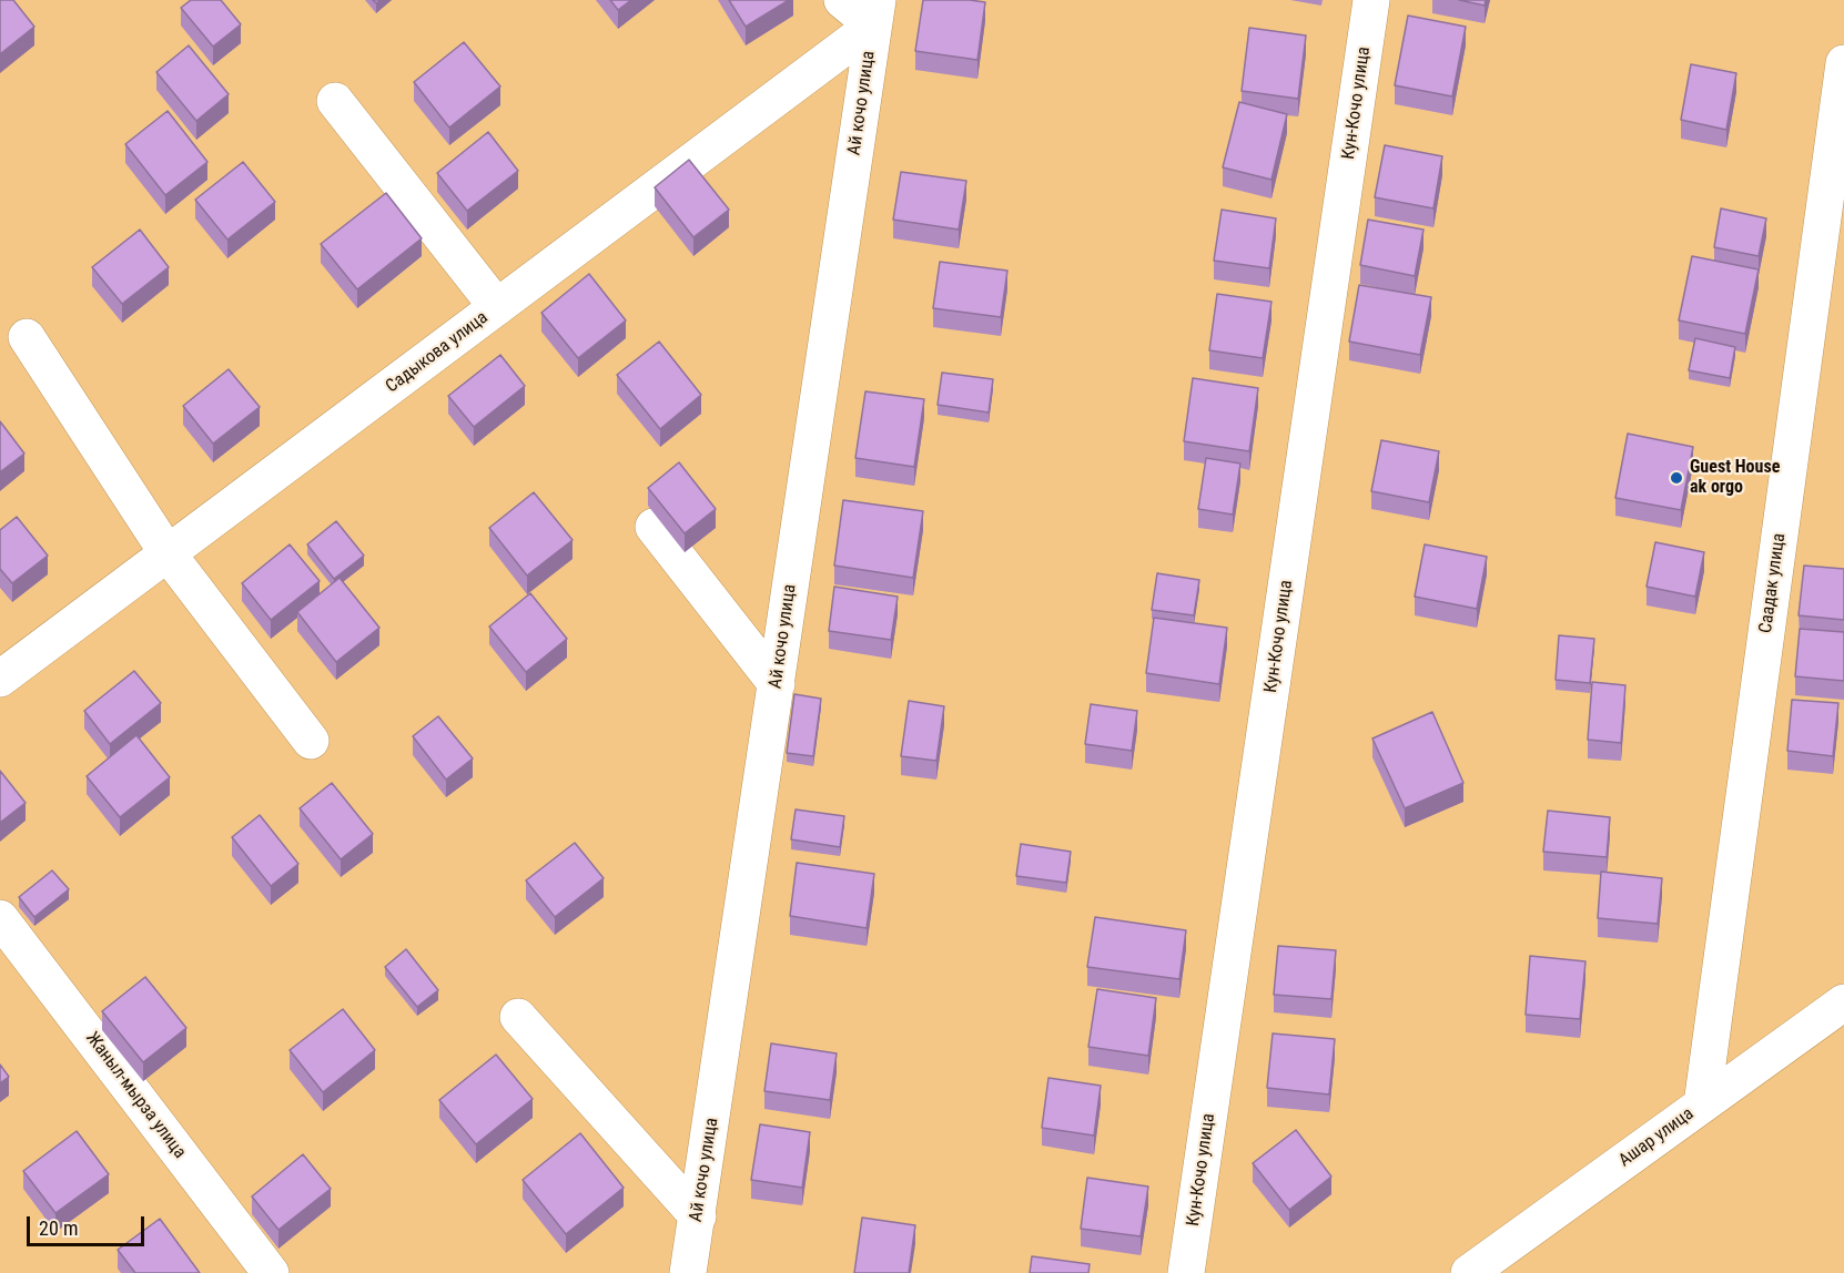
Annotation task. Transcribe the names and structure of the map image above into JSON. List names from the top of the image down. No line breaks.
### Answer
{"streets":{"street":["Ай кочо улица","Кун-Кочо улица","Садыкова улица","Саадак улица","Жаныл-мырза улица","Ашар улица"]},"crossings":[["Ай кочо улица","Садыкова улица"],["Саадак улица","Ашар улица"]],"places":["Guest House ak orgo"],"scale_bar":"20 m"}
